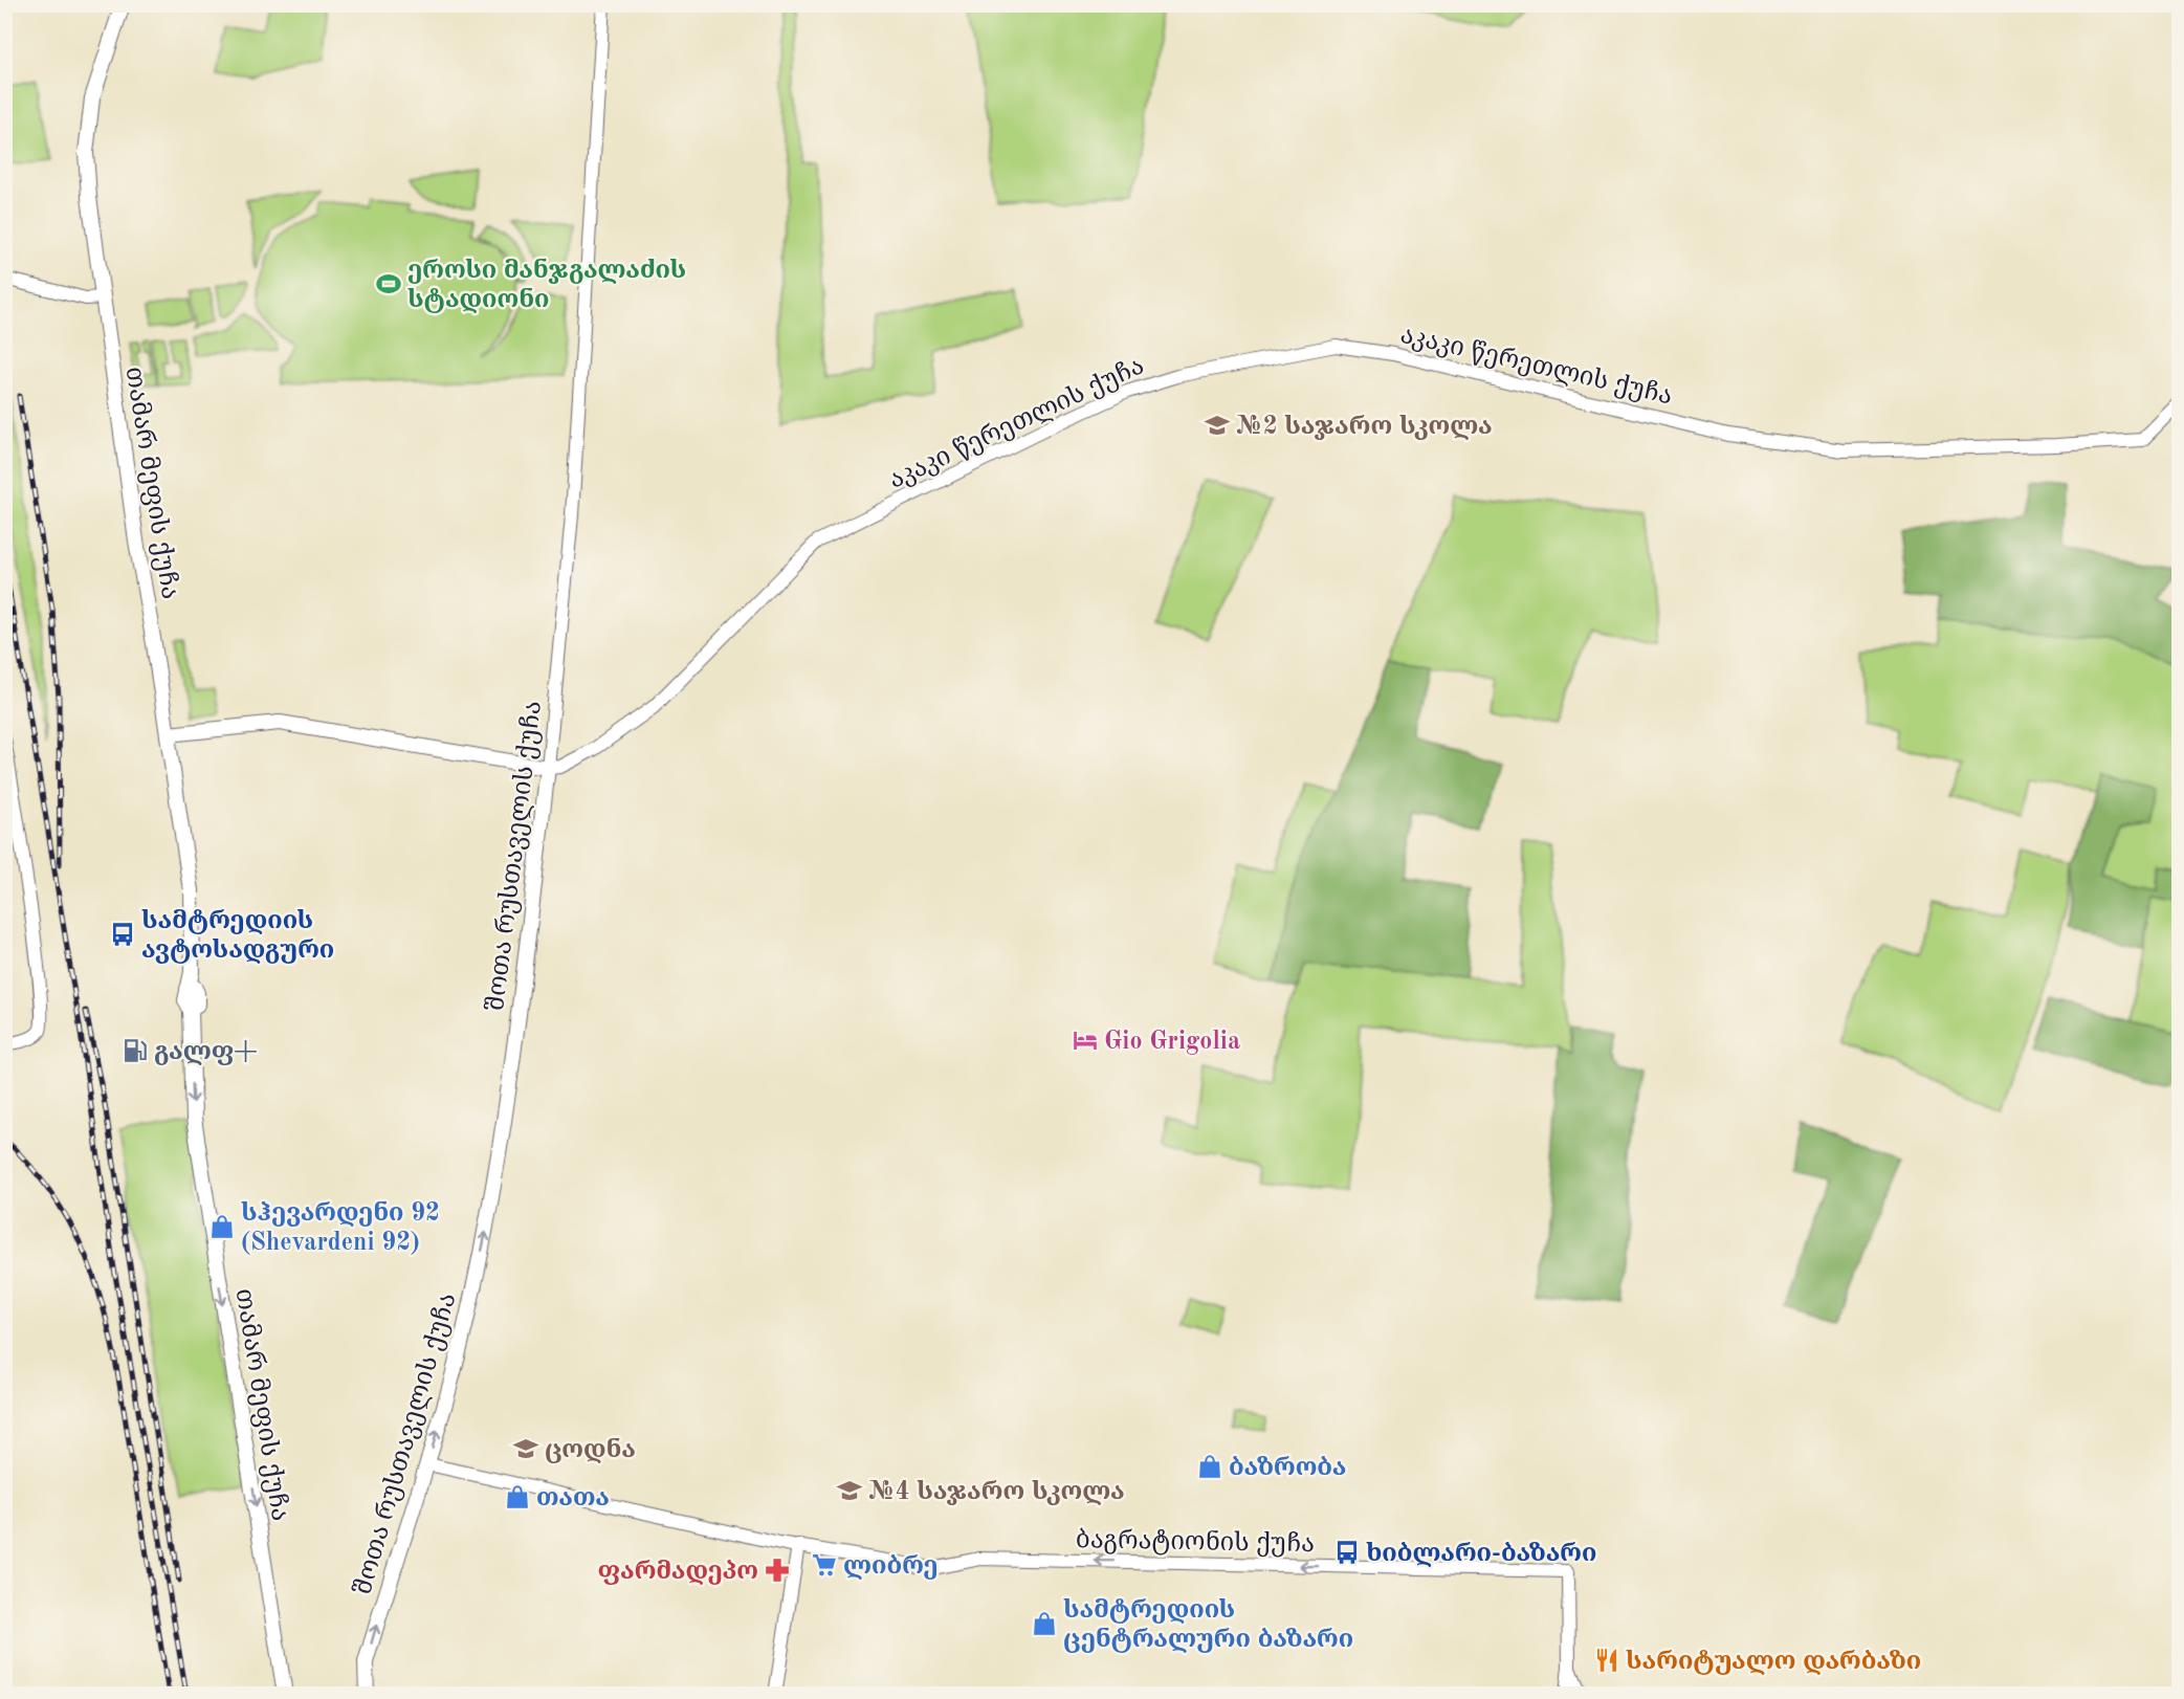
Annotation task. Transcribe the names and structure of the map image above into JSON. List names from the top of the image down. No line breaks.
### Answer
{"streets":{"main road":["აკაკი წერეთლის ქუჩა","თამარ მეფის ქუჩა","შოთა რუსთაველის ქუჩა"],"street":["ბაგრატიონის ქუჩა"]},"crossings":[["აკაკი წერეთლის ქუჩა","თამარ მეფის ქუჩა"],["აკაკი წერეთლის ქუჩა","შოთა რუსთაველის ქუჩა"],["შოთა რუსთაველის ქუჩა","ბაგრატიონის ქუჩა"]],"one_way":["თამარ მეფის ქუჩა","შოთა რუსთაველის ქუჩა","ბაგრატიონის ქუჩა"],"places":{"sports":["ეროსი მანჯგალაძის სტადიონი"],"school or university":["№2 საჯარო სკოლა","ცოდნა","№4 საჯარო სკოლა"],"bus stop":["სამტრედიის ავტოსადგური","ხიბლარი-ბაზარი"],"hotel":["Gio Grigolia"],"fuel station":["გალფ+"],"shop":["სჰევარდენი 92 (Shevardeni 92)","ბაზრობა","თათა","სამტრედიის ცენტრალური ბაზარი"],"supermarket":["ლიბრე"],"pharmacy":["ფარმადეპო"],"restaurant":["სარიტუალო დარბაზი"]}}
